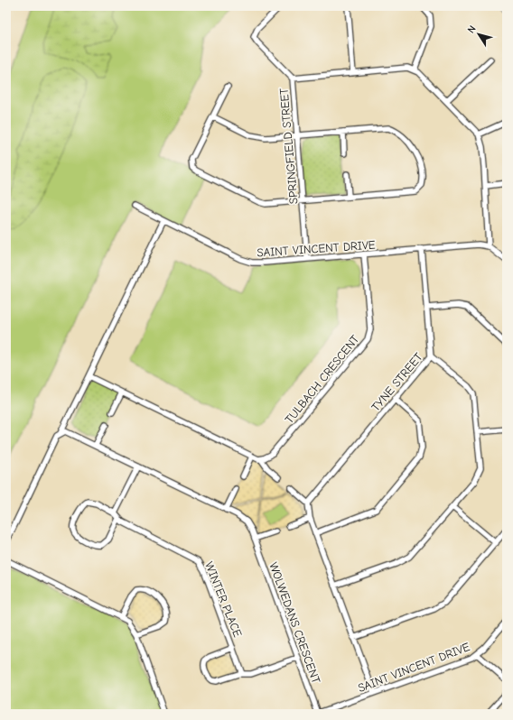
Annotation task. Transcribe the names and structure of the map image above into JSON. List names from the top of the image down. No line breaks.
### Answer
{"streets":{"street":["SPRINGFIELD STREET","SAINT VINCENT DRIVE","TULBACH CRESCENT","TYNE STREET","WINTER PLACE","WOLWEDANS CRESCENT"]},"crossings":[["SPRINGFIELD STREET","SAINT VINCENT DRIVE"],["SAINT VINCENT DRIVE","TULBACH CRESCENT"],["SAINT VINCENT DRIVE","TYNE STREET"],["SAINT VINCENT DRIVE","WOLWEDANS CRESCENT"],["WINTER PLACE","WOLWEDANS CRESCENT"]],"north":"top left"}
